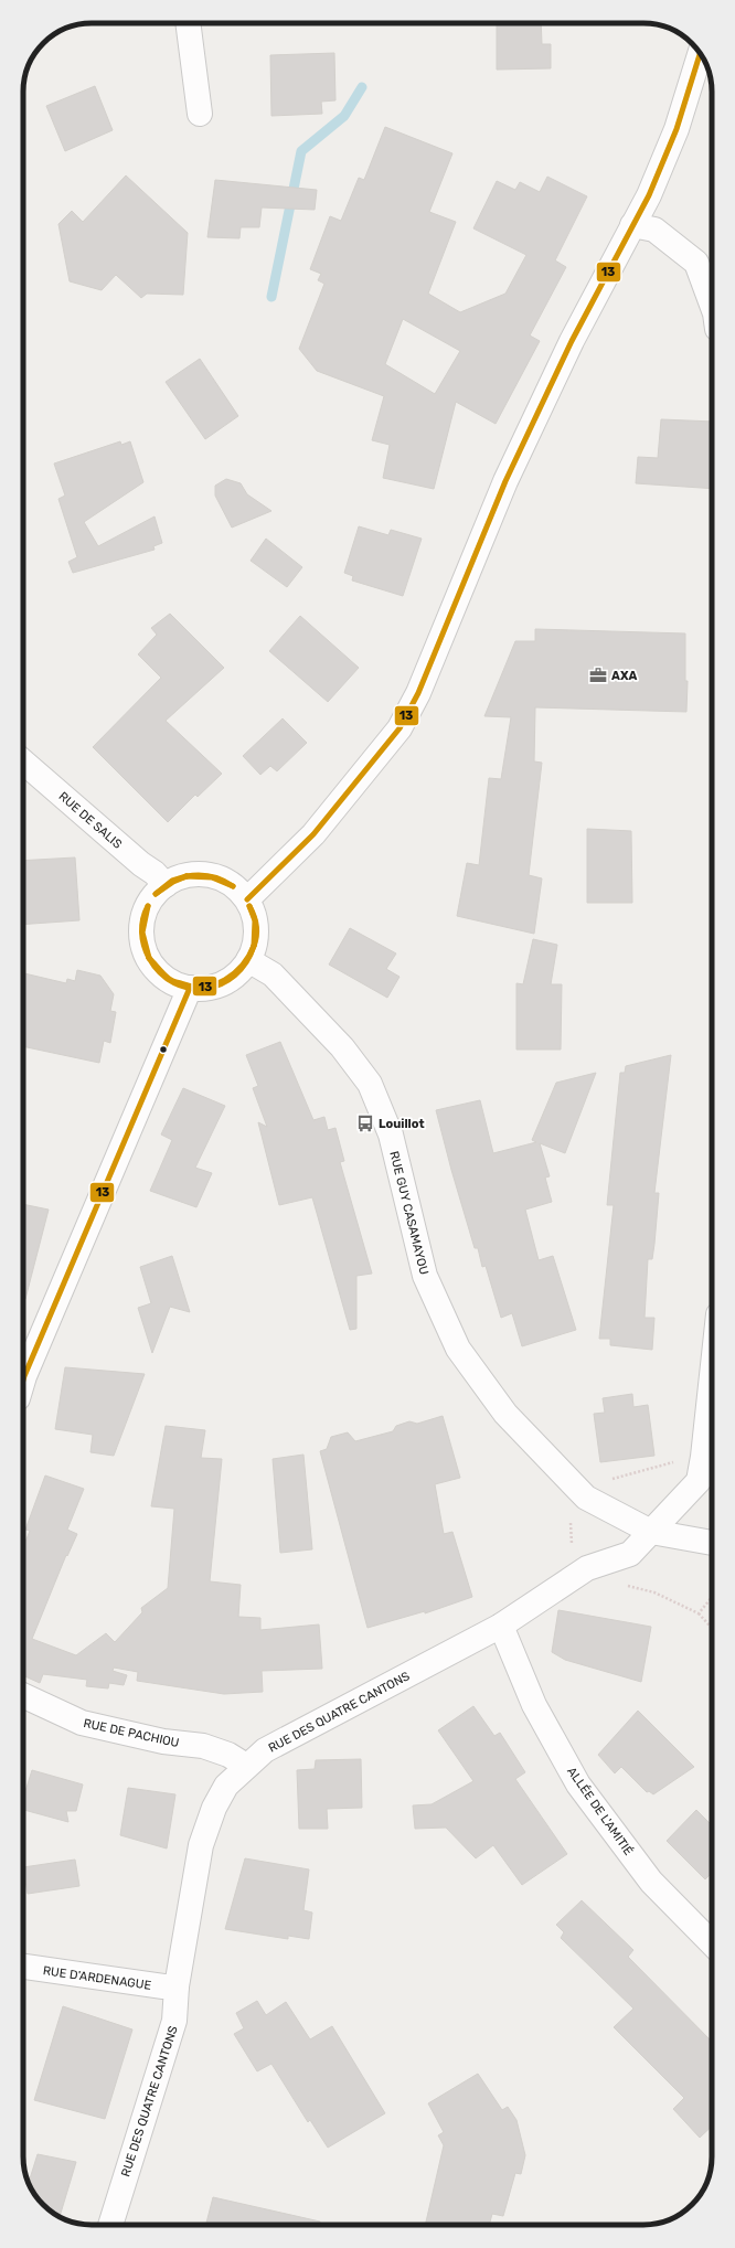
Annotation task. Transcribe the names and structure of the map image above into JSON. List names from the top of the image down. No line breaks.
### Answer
{"streets":{"street":["RUE DE SALIS","RUE GUY CASAMAYOU","RUE DES QUATRE CANTONS","RUE DE PACHIOU","ALLÉE DE L'AMITIÉ","RUE D'ARDENAGUE"]},"crossings":[["RUE DE SALIS","RUE GUY CASAMAYOU"],["RUE GUY CASAMAYOU","RUE DES QUATRE CANTONS"],["RUE DES QUATRE CANTONS","RUE DE PACHIOU"],["RUE DES QUATRE CANTONS","ALLÉE DE L'AMITIÉ"],["RUE DES QUATRE CANTONS","RUE D'ARDENAGUE"]],"places":{"office":["AXA"],"bus stop":["Louillot"]},"lines":["transit line 13"]}
